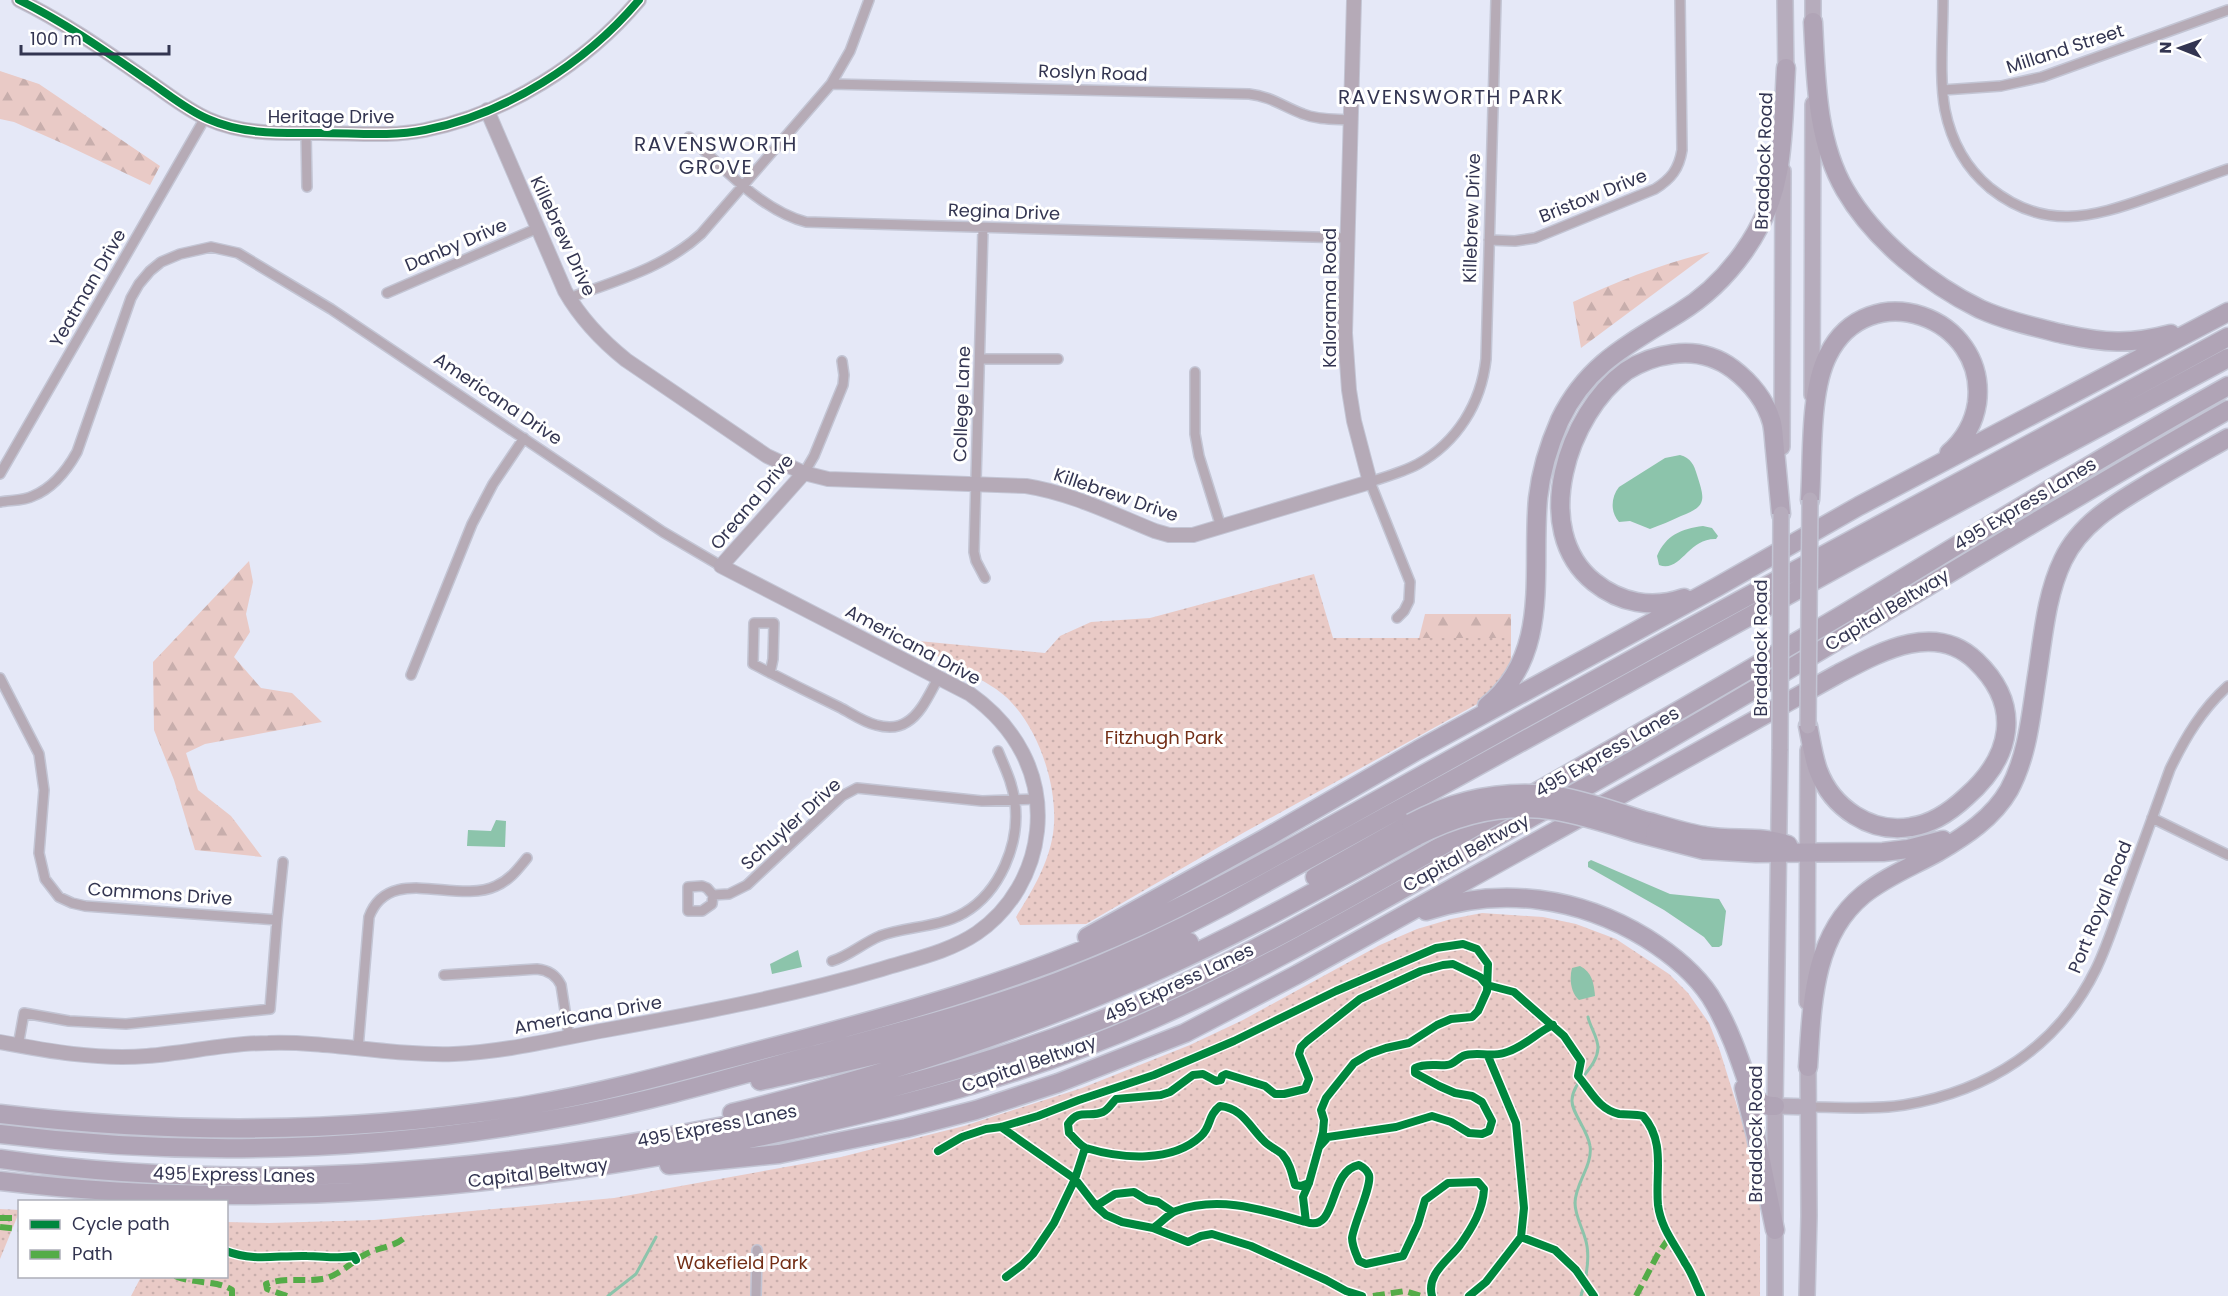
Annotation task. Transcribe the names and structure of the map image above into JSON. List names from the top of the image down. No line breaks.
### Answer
{"streets":{"highway":["495 Express Lanes","Capital Beltway"],"main road":["Braddock Road"],"street":["Milland Street","Roslyn Road","Heritage Drive","Bristow Drive","Regina Drive","Killebrew Drive","Danby Drive","Yeatman Drive","Kalorama Road","Americana Drive","College Lane","Oreana Drive","Schuyler Drive","Commons Drive","Port Royal Road"]},"crossings":[["Roslyn Road","Kalorama Road"],["Heritage Drive","Killebrew Drive"],["Heritage Drive","Yeatman Drive"],["Bristow Drive","Killebrew Drive"],["Regina Drive","Kalorama Road"],["Regina Drive","College Lane"],["Killebrew Drive","Danby Drive"],["Killebrew Drive","Kalorama Road"],["Killebrew Drive","College Lane"],["Killebrew Drive","Oreana Drive"],["Americana Drive","Oreana Drive"],["Americana Drive","Schuyler Drive"]],"districts":["RAVENSWORTH PARK","RAVENSWORTH GROVE"],"parks":["Fitzhugh Park","Wakefield Park"],"legend":["Cycle path","Path"],"scale_bar":"100 m","north":"left"}
